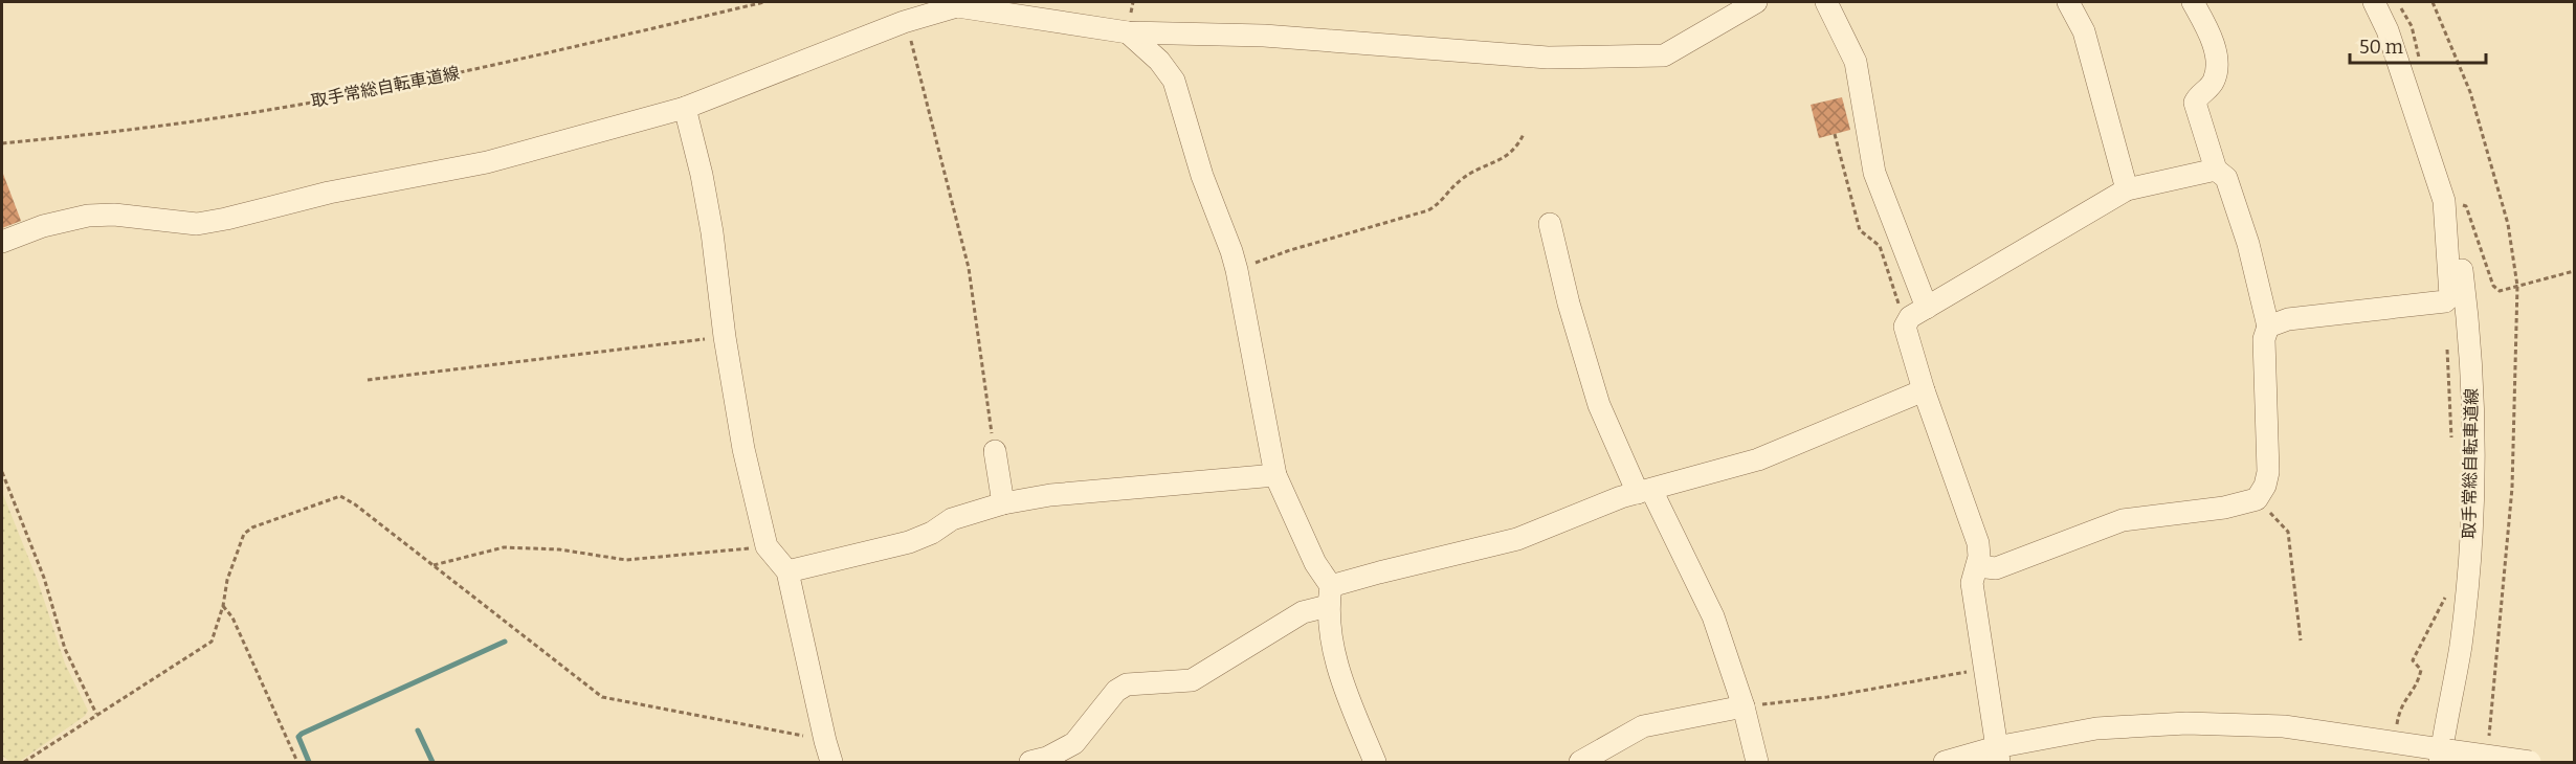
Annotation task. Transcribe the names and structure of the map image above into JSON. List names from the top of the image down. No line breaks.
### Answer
{"streets":{"street":["取手常総自転車道線"]},"scale_bar":"50 m"}
